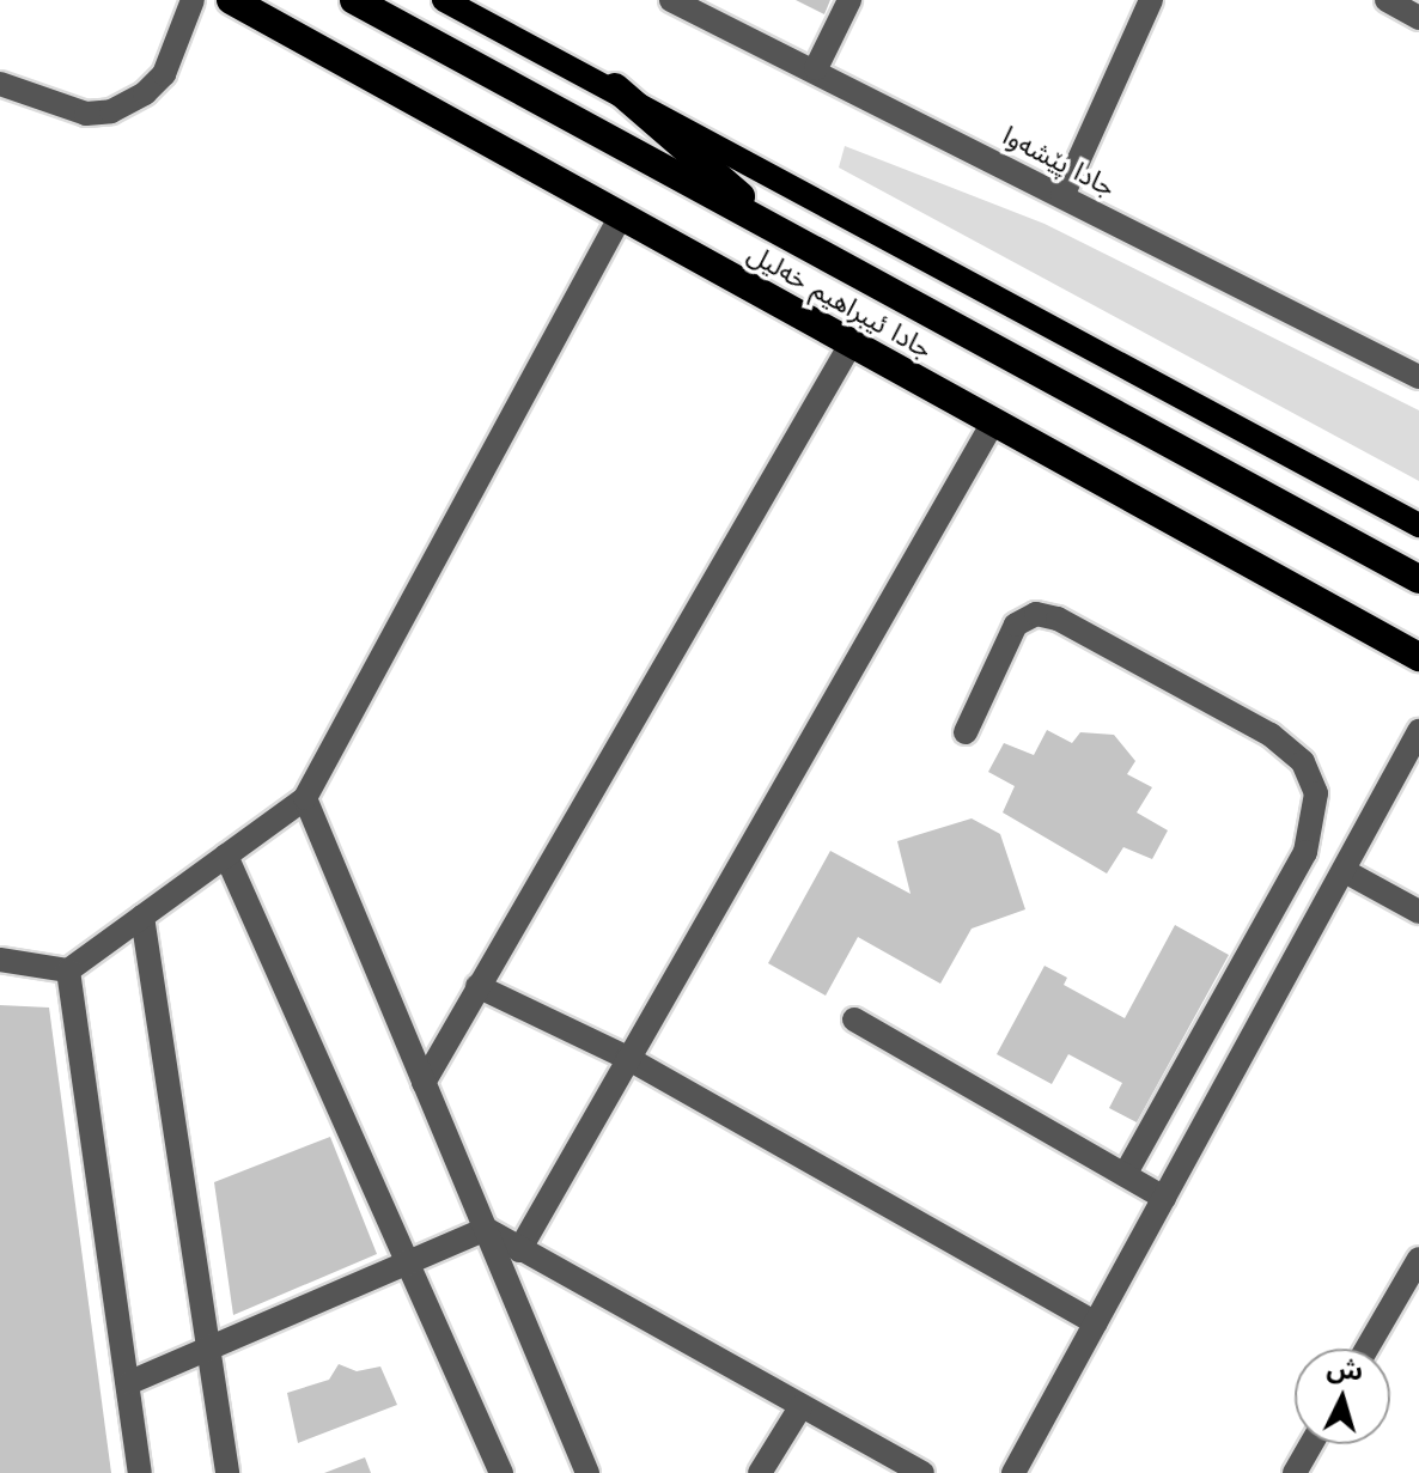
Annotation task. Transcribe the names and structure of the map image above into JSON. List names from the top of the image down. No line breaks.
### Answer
{"streets":{"highway":["جادا ئیبراهیم خەلیل"],"street":["جادا پێشەوا"]},"north":"top"}
